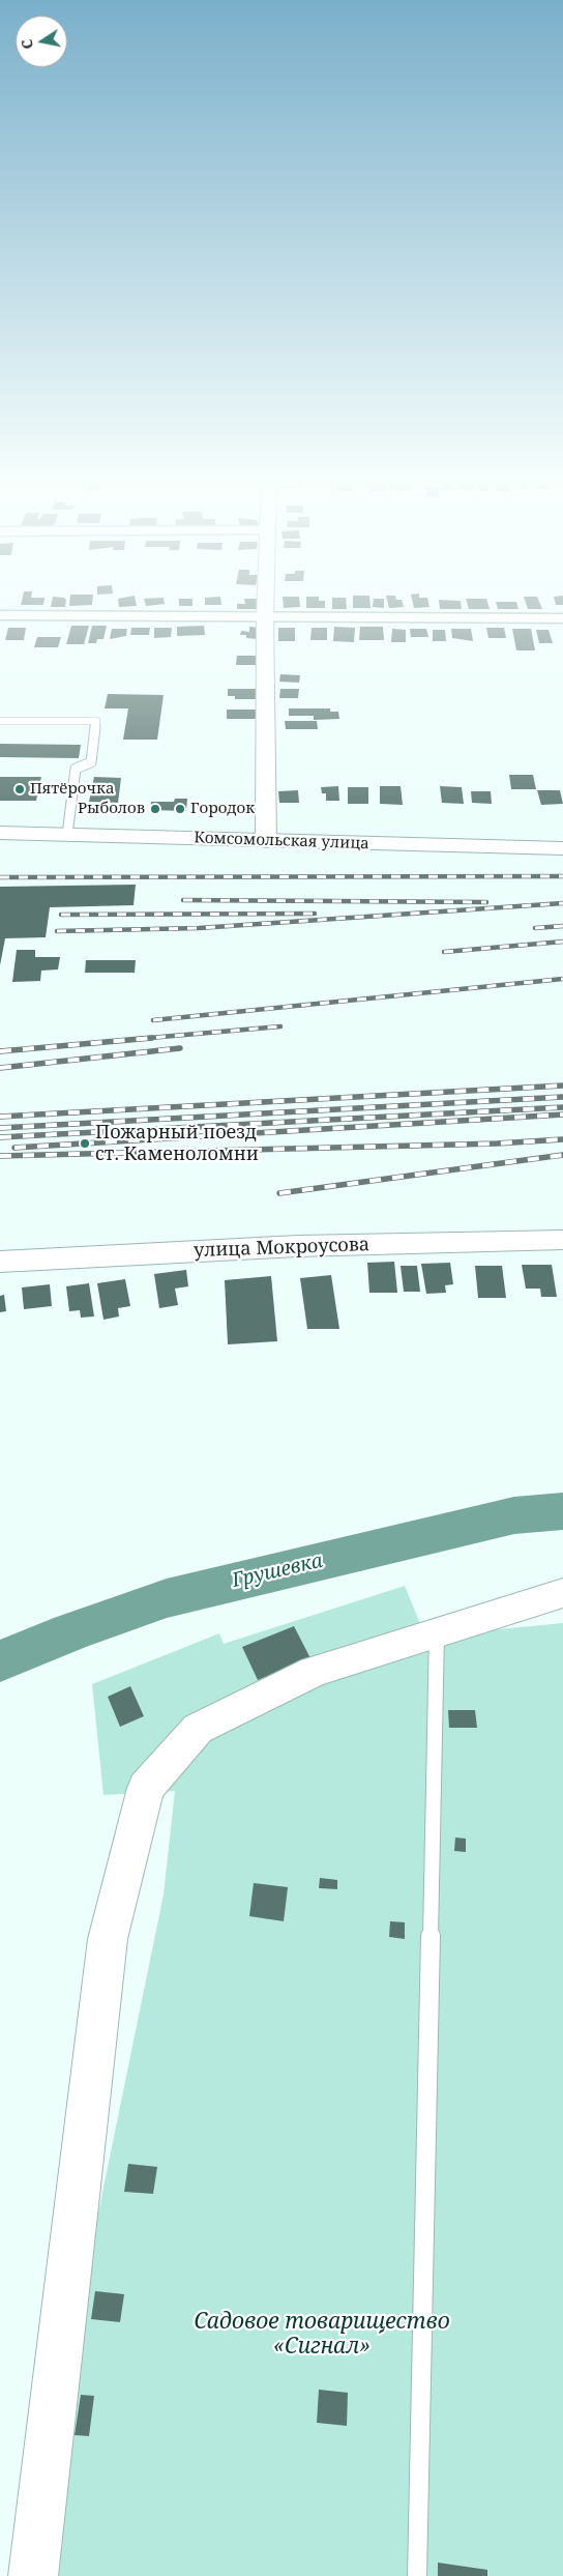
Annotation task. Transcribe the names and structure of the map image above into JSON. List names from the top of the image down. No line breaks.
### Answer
{"streets":{"street":["Комсомольская улица","улица Мокроусова"]},"water":["Грушевка"],"parks":["Садовое товарищество «Сигнал»"],"places":["Пятёрочка","Рыболов","Городок","Пожарный поезд ст. Каменоломни"],"north":"left"}
